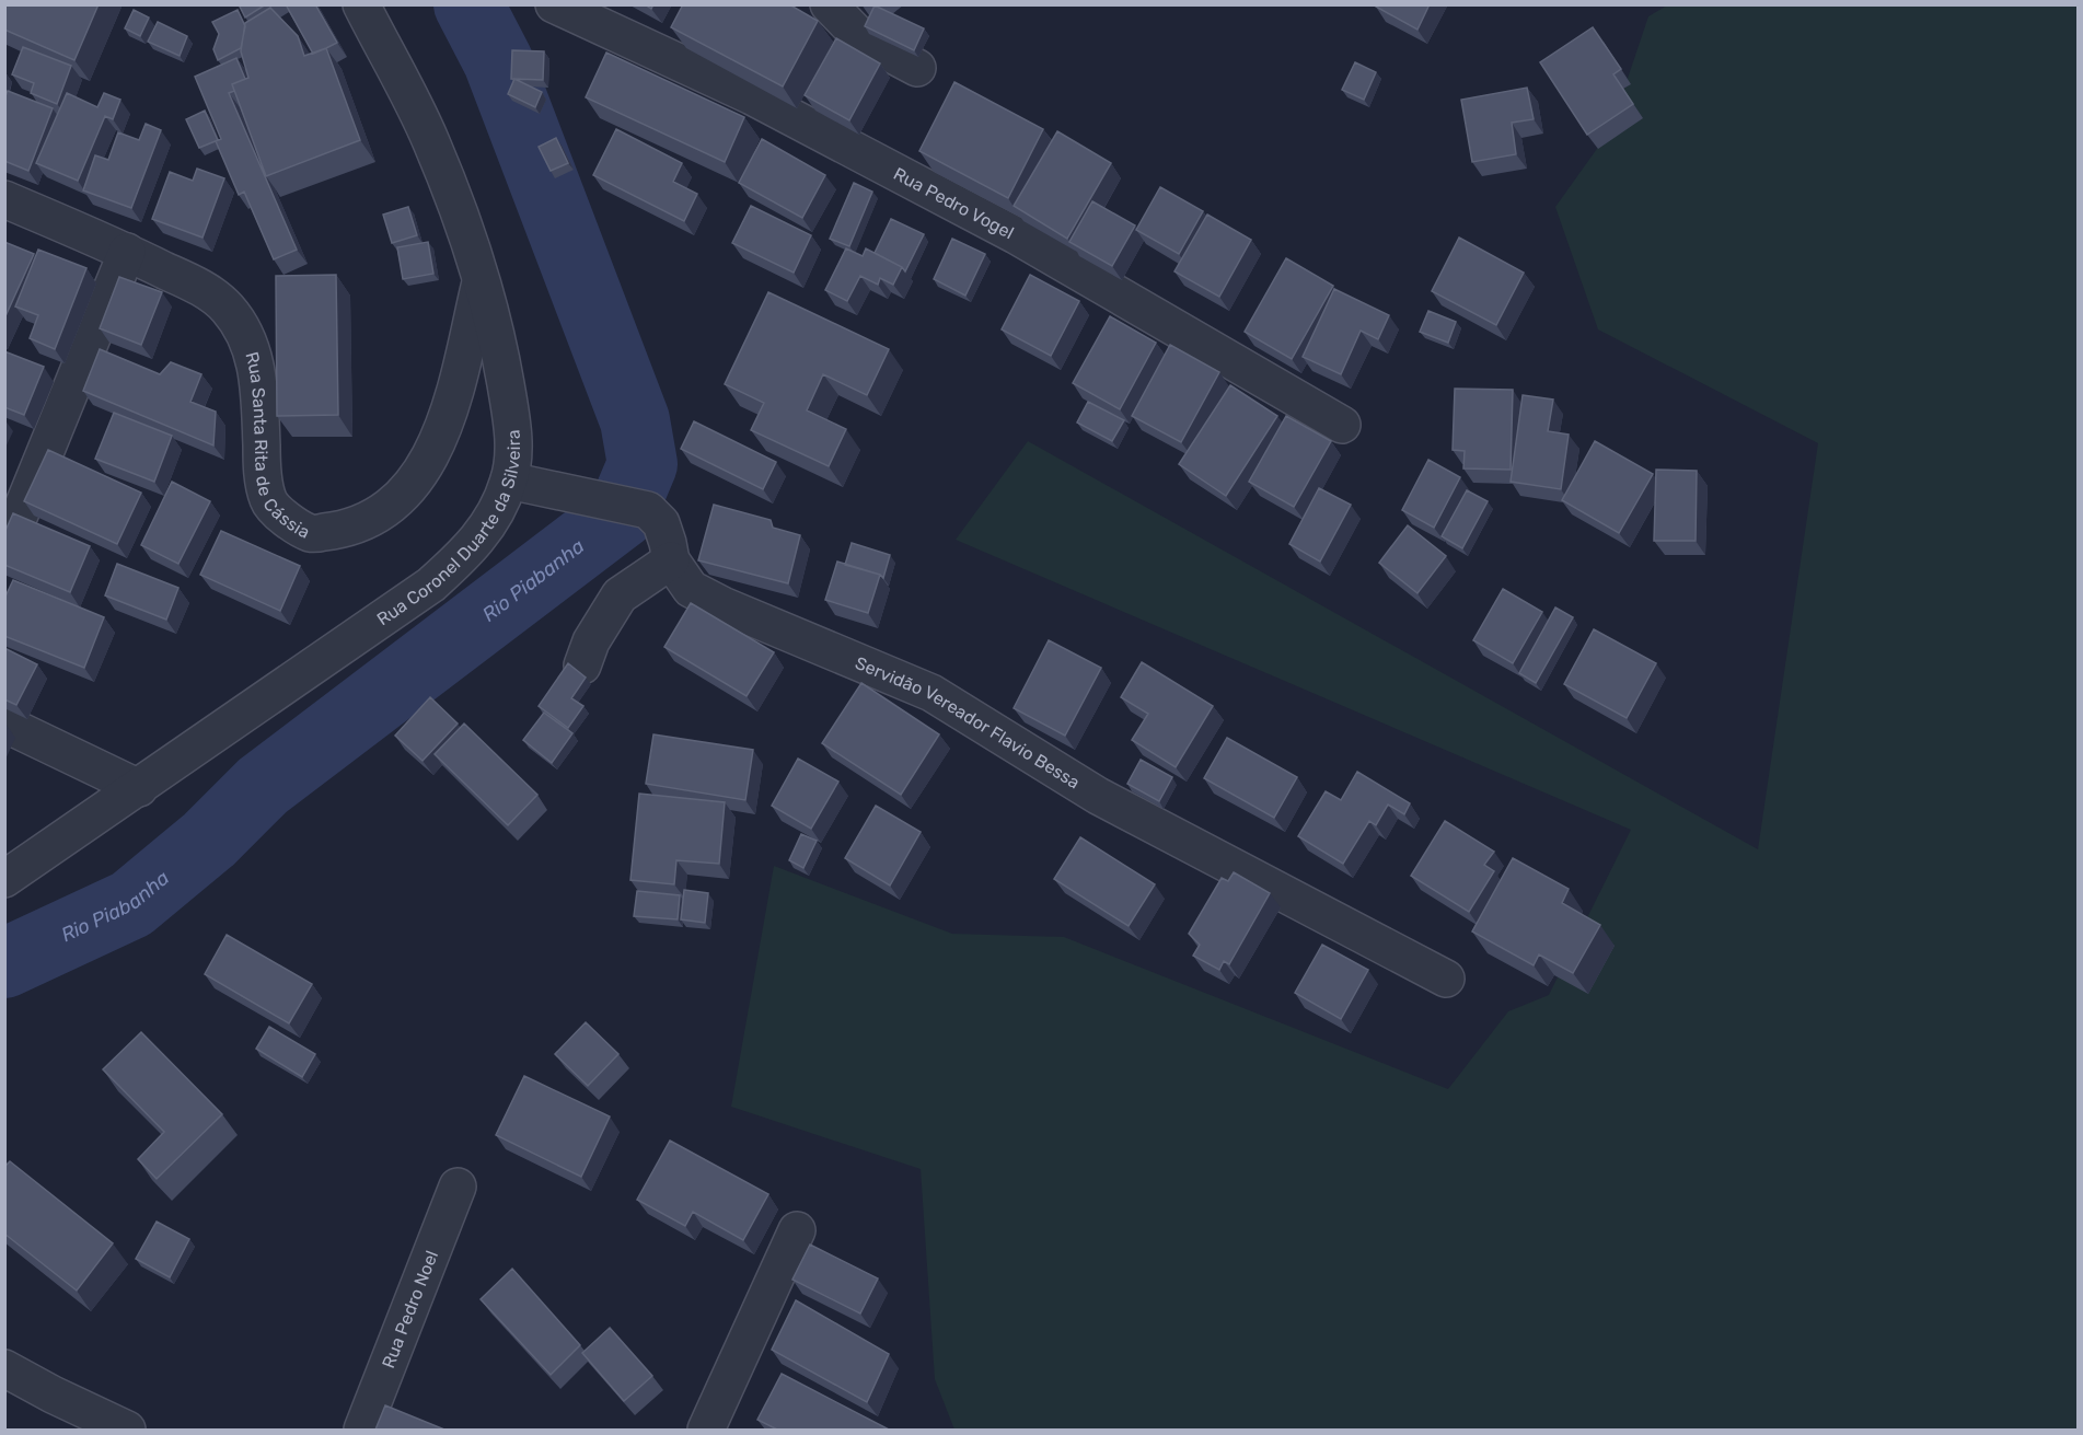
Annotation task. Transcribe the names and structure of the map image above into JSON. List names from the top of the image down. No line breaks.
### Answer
{"streets":{"street":["Rua Pedro Vogel","Rua Santa Rita de Cássia","Rua Coronel Duarte da Silveira","Servidão Vereador Flavio Bessa","Rua Pedro Noel"]},"crossings":[["Rua Santa Rita de Cássia","Rua Coronel Duarte da Silveira"],["Rua Coronel Duarte da Silveira","Servidão Vereador Flavio Bessa"]],"water":["Rio Piabanha"]}
